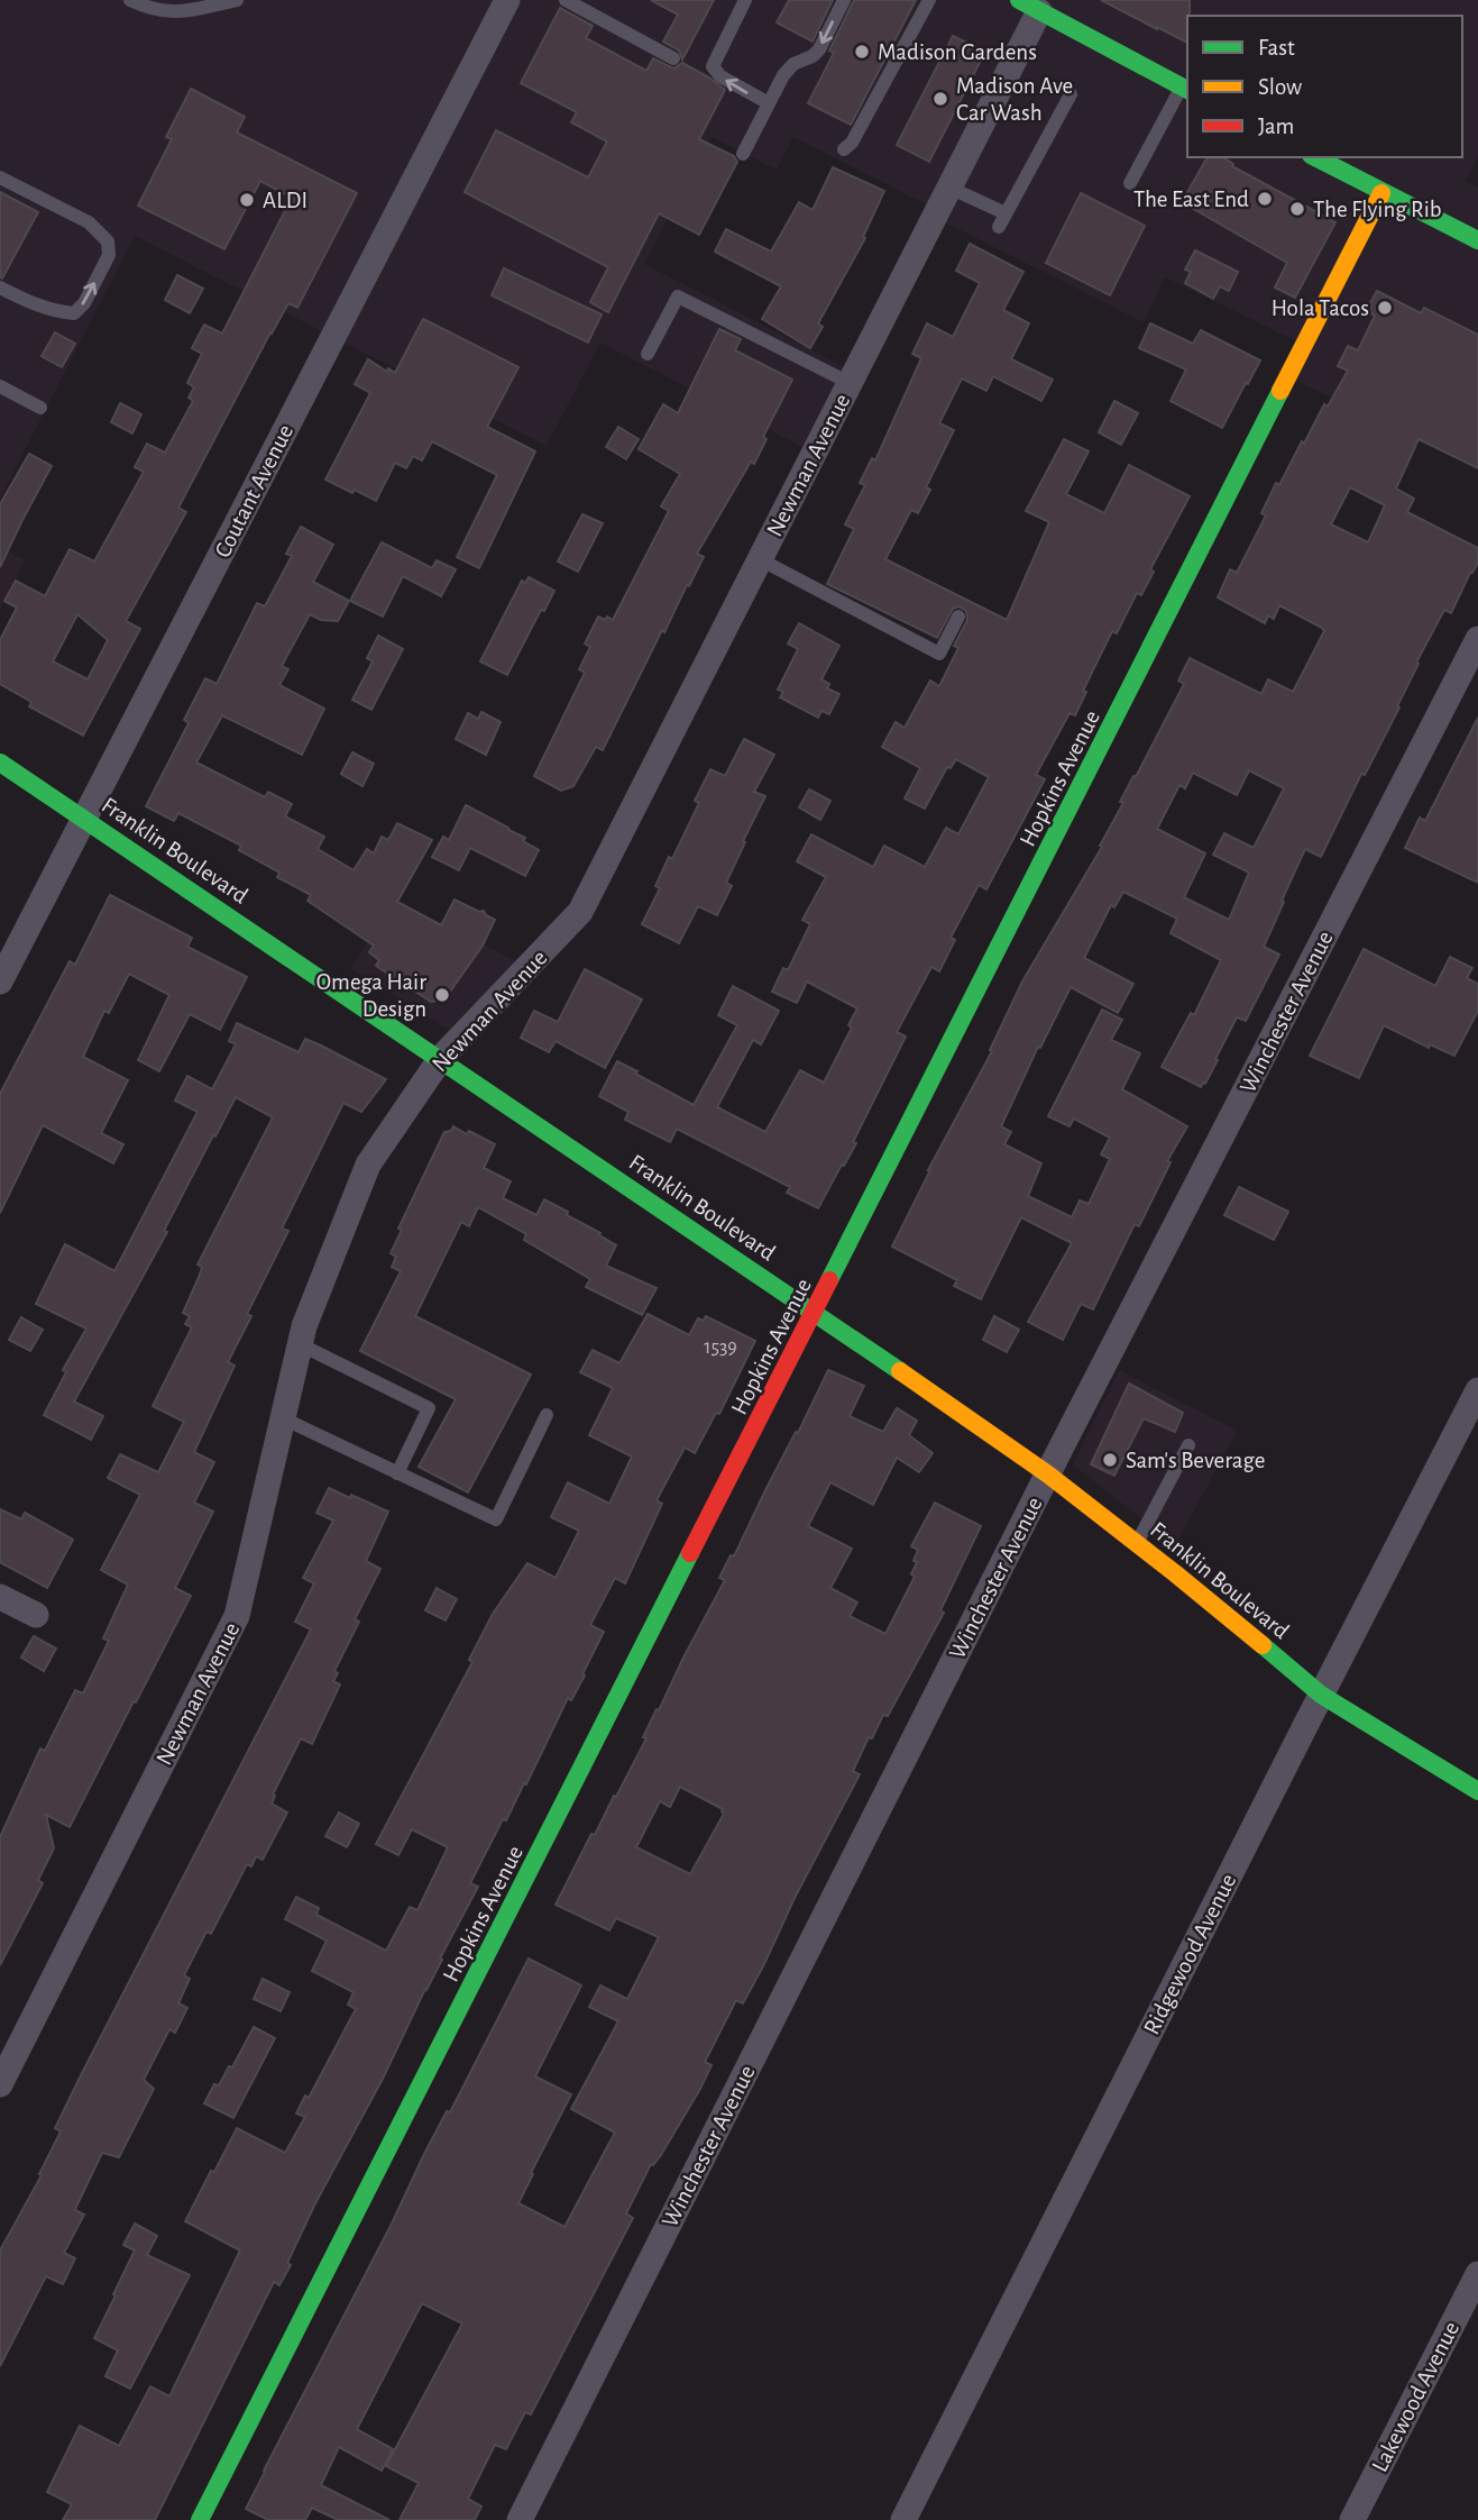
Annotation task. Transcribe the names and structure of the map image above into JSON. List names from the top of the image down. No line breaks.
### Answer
{"streets":{"street":["Newman Avenue","Coutant Avenue","Hopkins Avenue","Franklin Boulevard","Winchester Avenue","Ridgewood Avenue","Lakewood Avenue"]},"crossings":[["Newman Avenue","Franklin Boulevard"],["Coutant Avenue","Franklin Boulevard"],["Hopkins Avenue","Franklin Boulevard"],["Franklin Boulevard","Winchester Avenue"],["Franklin Boulevard","Ridgewood Avenue"]],"places":["Madison Gardens","Madison Ave Car Wash","The East End","ALDI","The Flying Rib","Hola Tacos","Omega Hair Design","Sam's Beverage"],"house_numbers":["1539"],"legend":["Fast","Slow","Jam"]}
